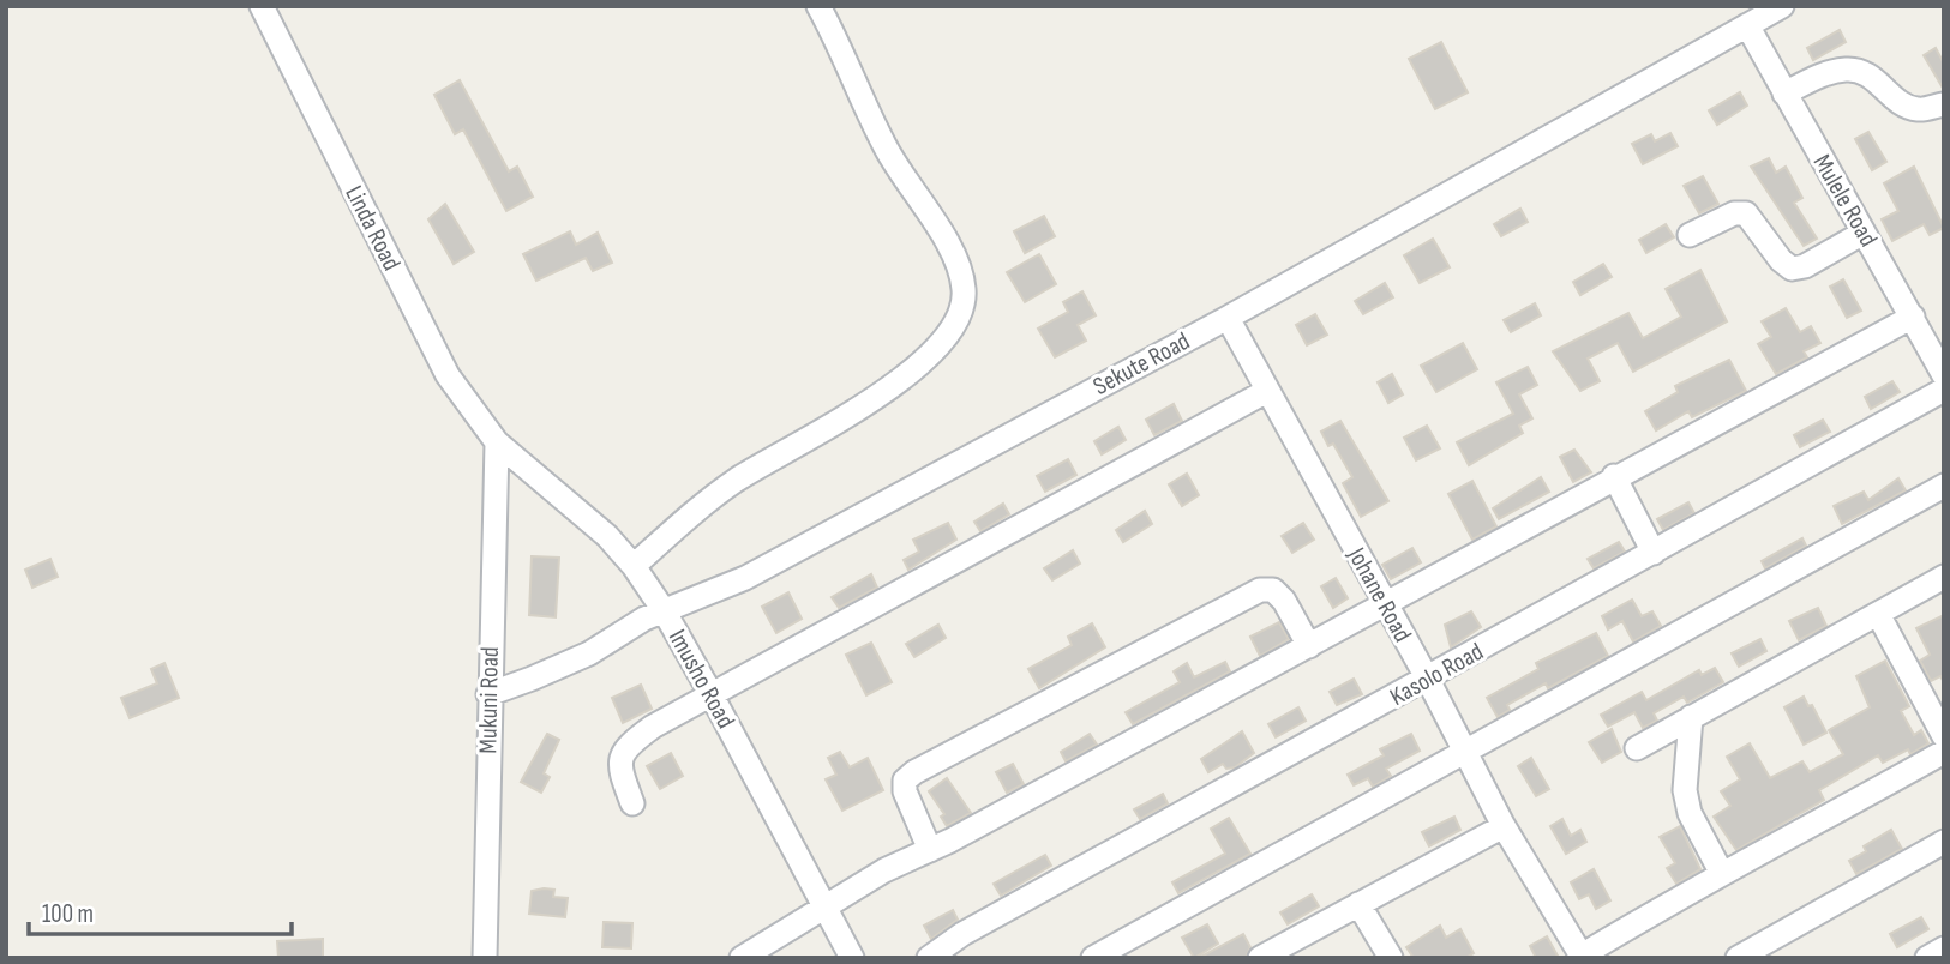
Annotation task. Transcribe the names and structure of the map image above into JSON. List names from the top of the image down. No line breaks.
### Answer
{"streets":{"street":["Mulele Road","Linda Road","Sekute Road","Johane Road","Kasolo Road","Imusho Road","Mukuni Road"]},"crossings":[["Mulele Road","Sekute Road"],["Linda Road","Imusho Road"],["Linda Road","Mukuni Road"],["Sekute Road","Johane Road"],["Sekute Road","Imusho Road"],["Sekute Road","Mukuni Road"],["Johane Road","Kasolo Road"],["Imusho Road","Mukuni Road"]],"scale_bar":"100 m"}
